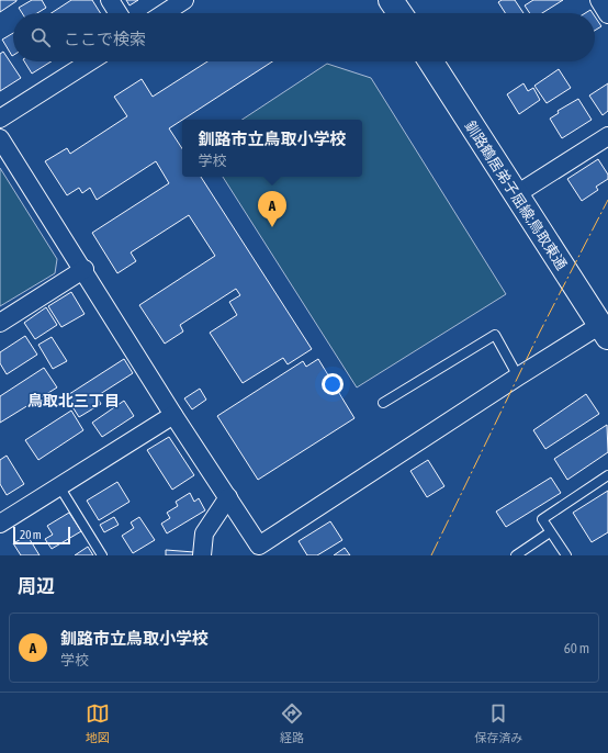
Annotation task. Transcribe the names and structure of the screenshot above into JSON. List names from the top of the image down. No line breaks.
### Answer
{"streets":{"main road":["釧路鶴居弟子屈線;鳥取東通"]},"districts":["鳥取北三丁目"],"scale_bar":"20 m","page":{"search":"ここで検索","popup":["釧路市立鳥取小学校","学校"],"pins":"A","scale":"20 m","heading":"周辺","list":[{"mark":"A","name":"釧路市立鳥取小学校","note":"学校","value":"60 m"}],"nav":["地図","経路","保存済み"]}}
